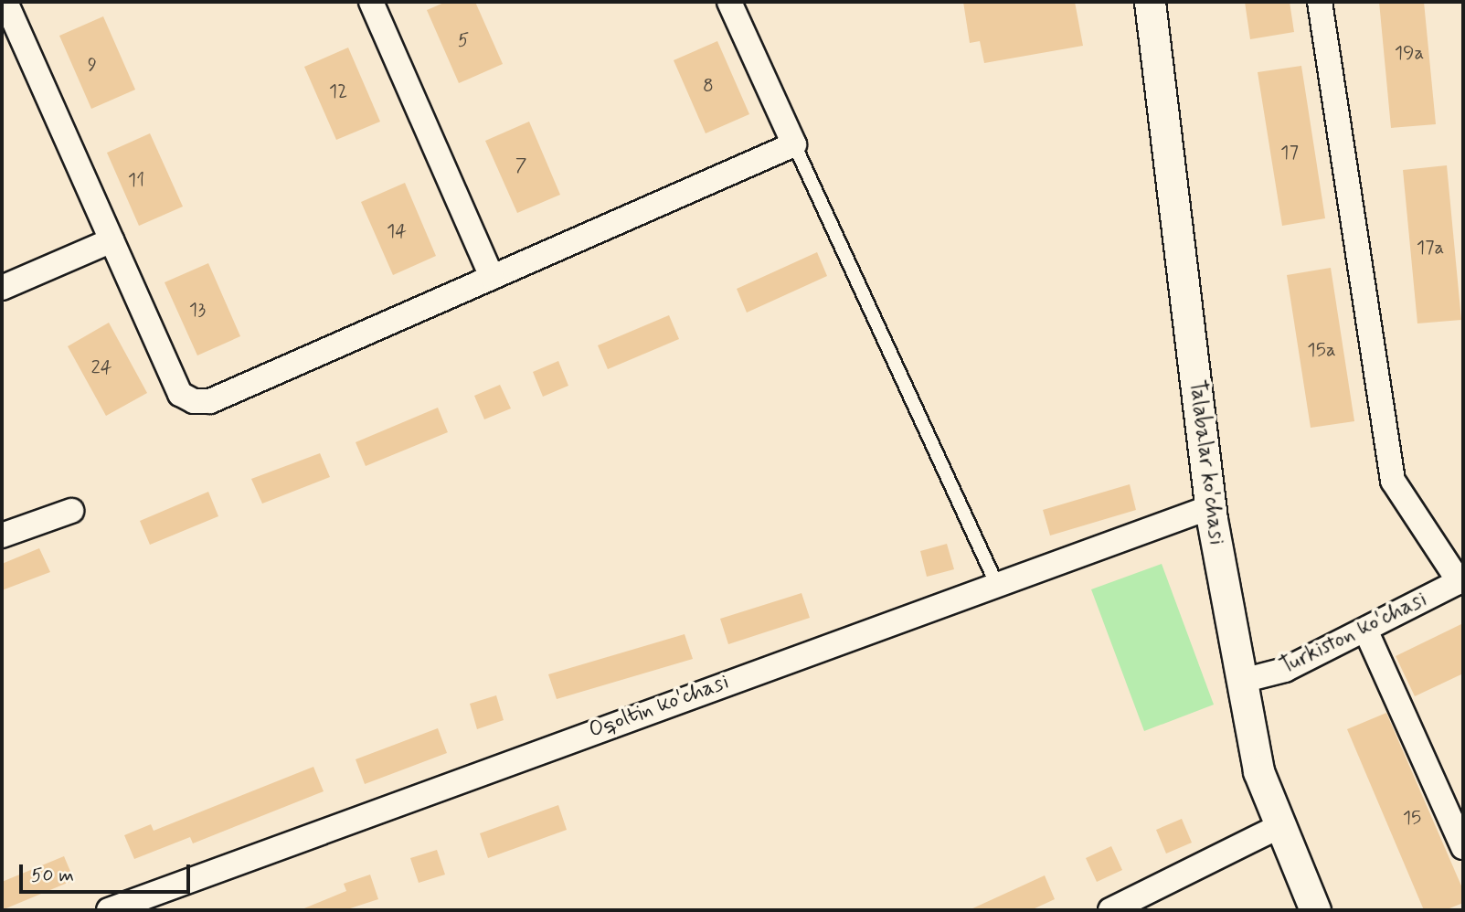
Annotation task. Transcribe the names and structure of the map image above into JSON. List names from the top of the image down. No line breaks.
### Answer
{"streets":{"street":["Talabalar ko'chasi","Turkiston ko'chasi","Oqoltin ko'chasi"]},"crossings":[["Talabalar ko'chasi","Turkiston ko'chasi"],["Talabalar ko'chasi","Oqoltin ko'chasi"]],"house_numbers":["5","19a","9","8","12","17","7","11","14","17a","13","15a","24","15"],"scale_bar":"50 m"}
